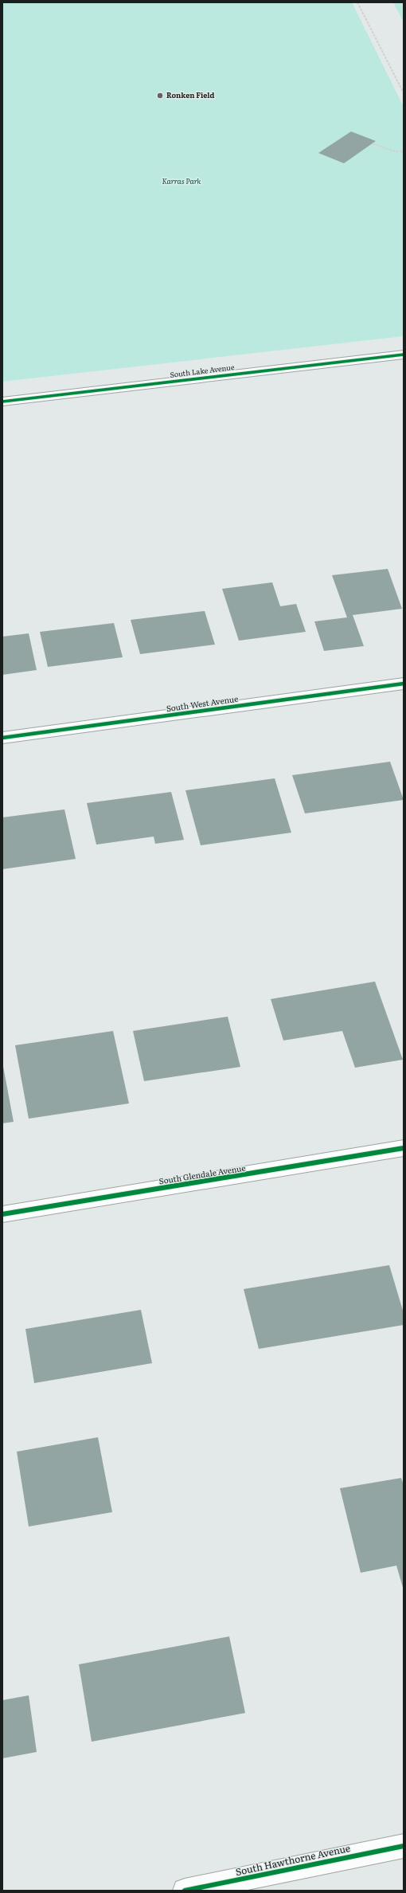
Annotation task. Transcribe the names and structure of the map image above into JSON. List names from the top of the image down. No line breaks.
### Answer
{"streets":{"street":["South Lake Avenue","South West Avenue","South Glendale Avenue","South Hawthorne Avenue"]},"parks":["Karras Park"],"places":["Ronken Field"]}
